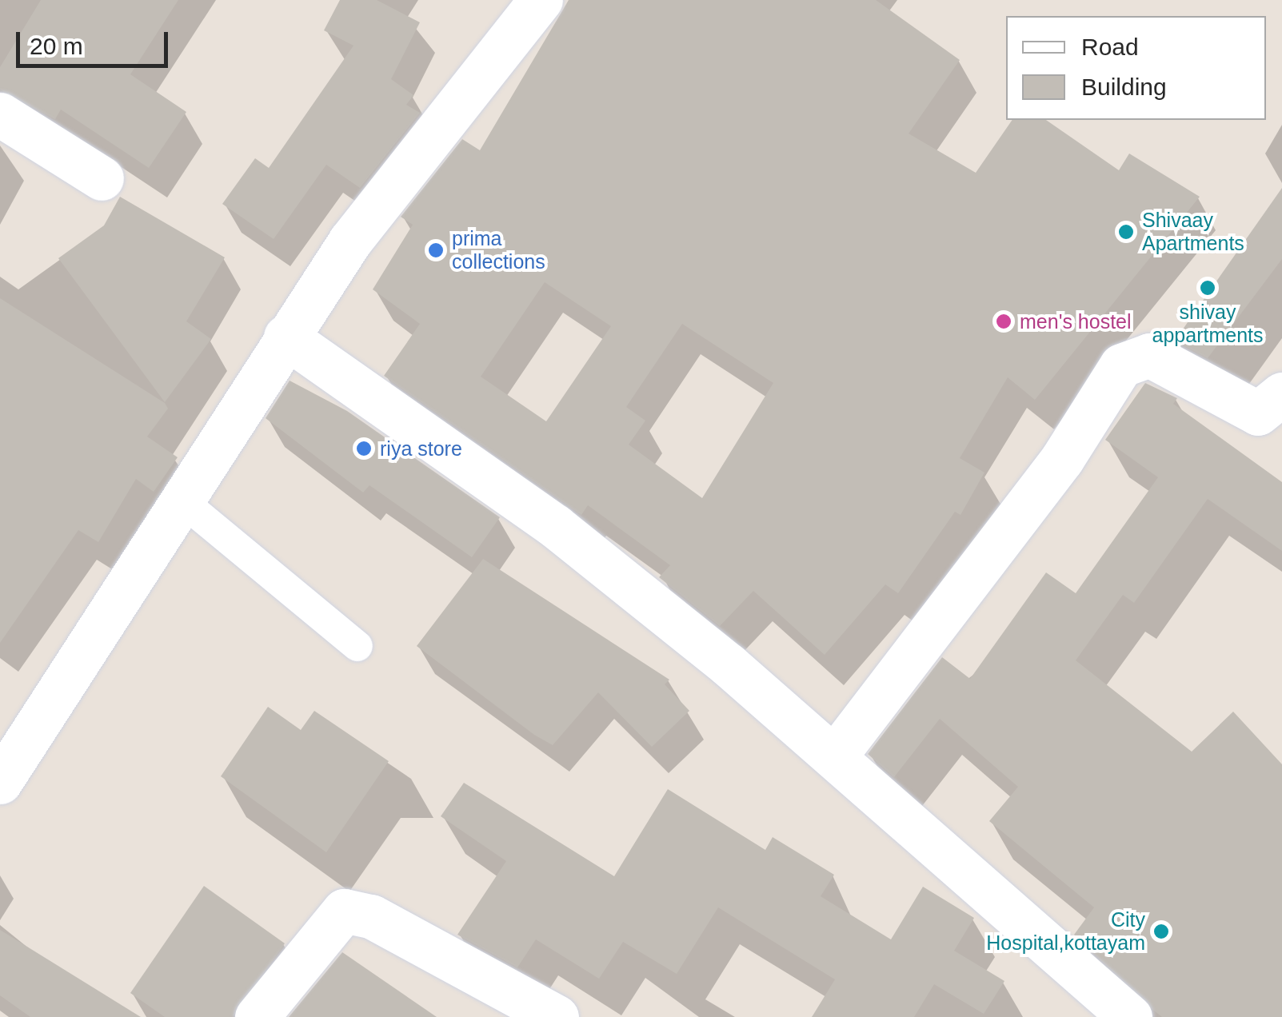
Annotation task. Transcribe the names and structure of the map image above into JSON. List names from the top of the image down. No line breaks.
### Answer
{"places":["Shivaay Apartments","prima collections","shivay appartments","men's hostel","riya store","City Hospital,kottayam"],"legend":["Road","Building"],"scale_bar":"20 m"}
